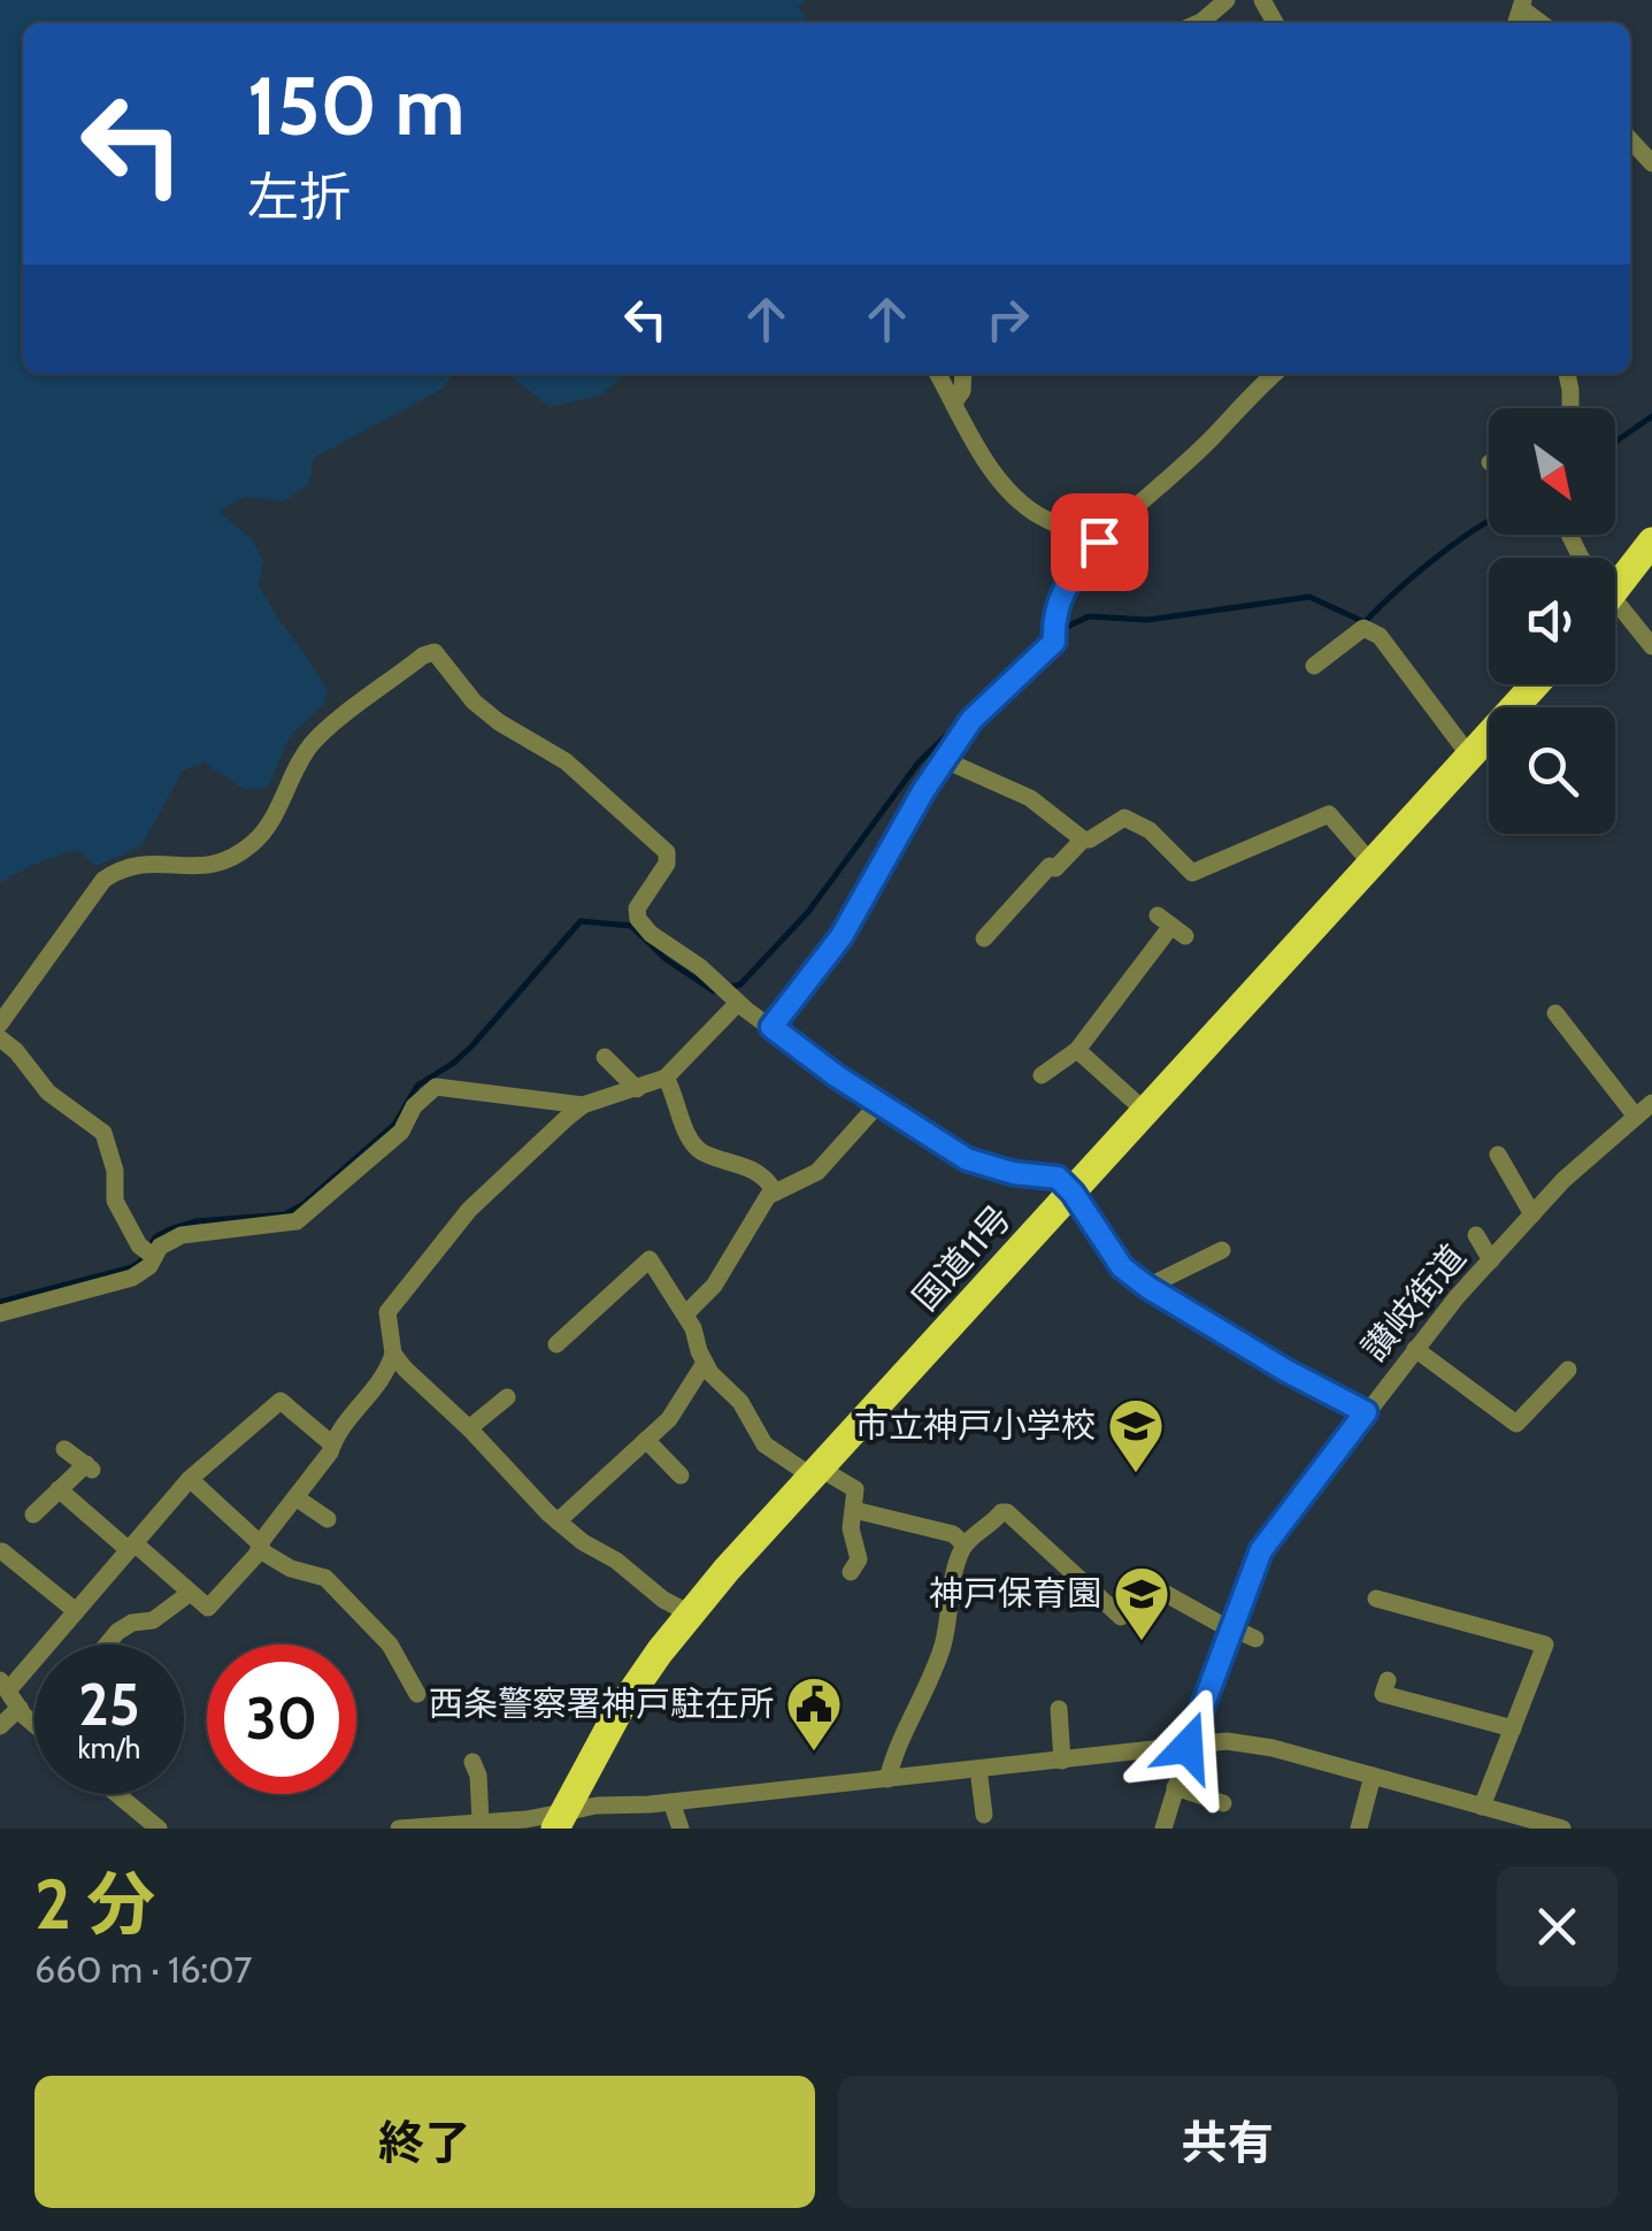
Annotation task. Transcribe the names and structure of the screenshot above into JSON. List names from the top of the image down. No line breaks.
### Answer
{"streets":{"highway":["国道11号"],"street":["讃岐街道"]},"places":{"school or university":["市立神戸小学校","神戸保育園"],"public building":["西条警察署神戸駐在所"]},"north":"bottom right","page":{"turn":["150 m","左折"],"speed":"25 km/h","limit":"30","heading":["2 分","660 m · 16:07"],"buttons":["終了","共有"]}}
